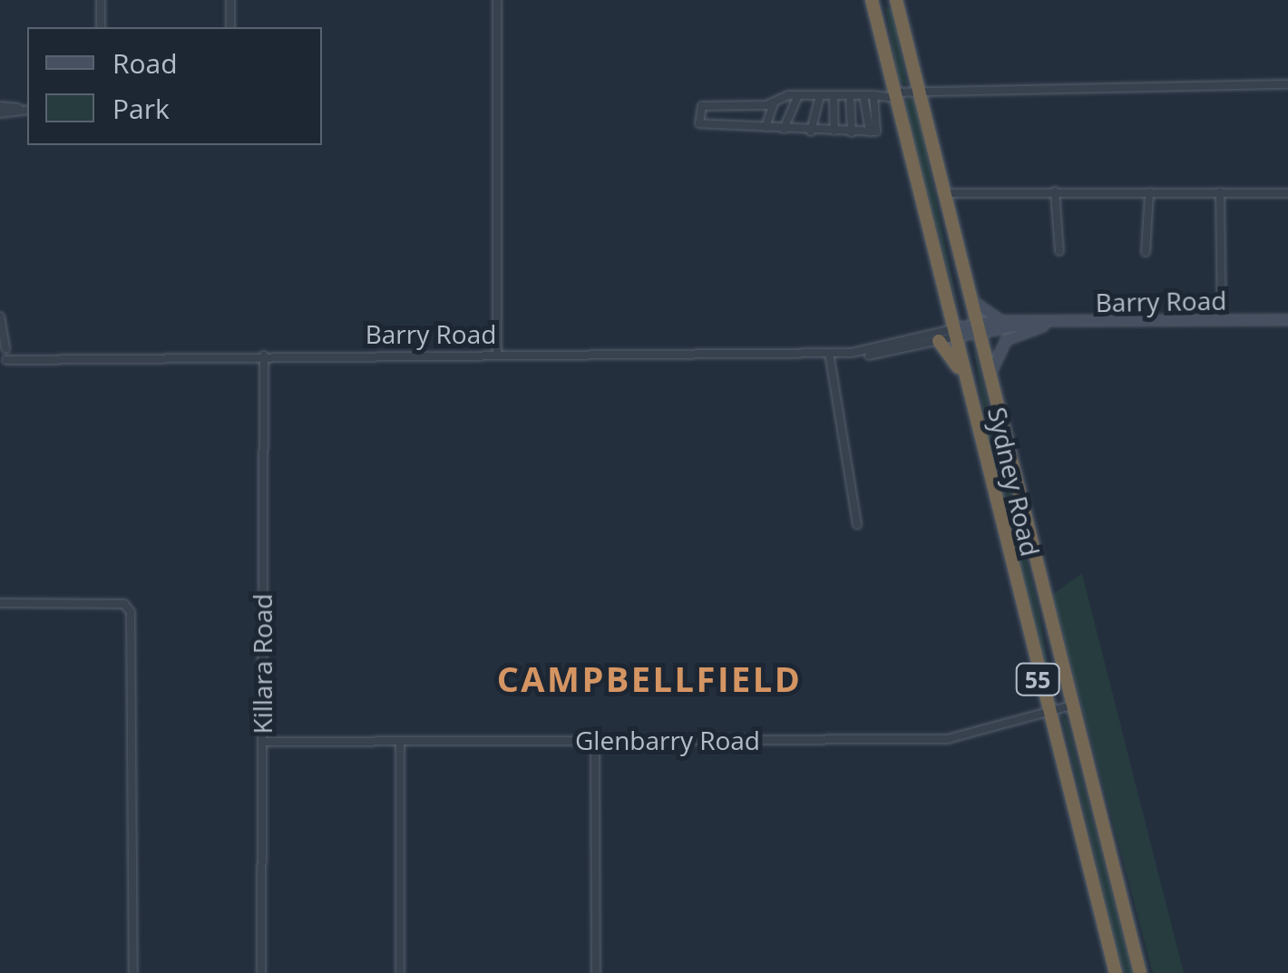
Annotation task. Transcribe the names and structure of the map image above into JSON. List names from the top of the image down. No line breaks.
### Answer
{"streets":{"highway":["Sydney Road","55"],"main road":["Barry Road"],"street":["Killara Road","Glenbarry Road"]},"crossings":[["Barry Road","Sydney Road"],["Barry Road","Killara Road"],["Sydney Road","Glenbarry Road"],["Killara Road","Glenbarry Road"]],"districts":["CAMPBELLFIELD"],"legend":["Road","Park"]}
